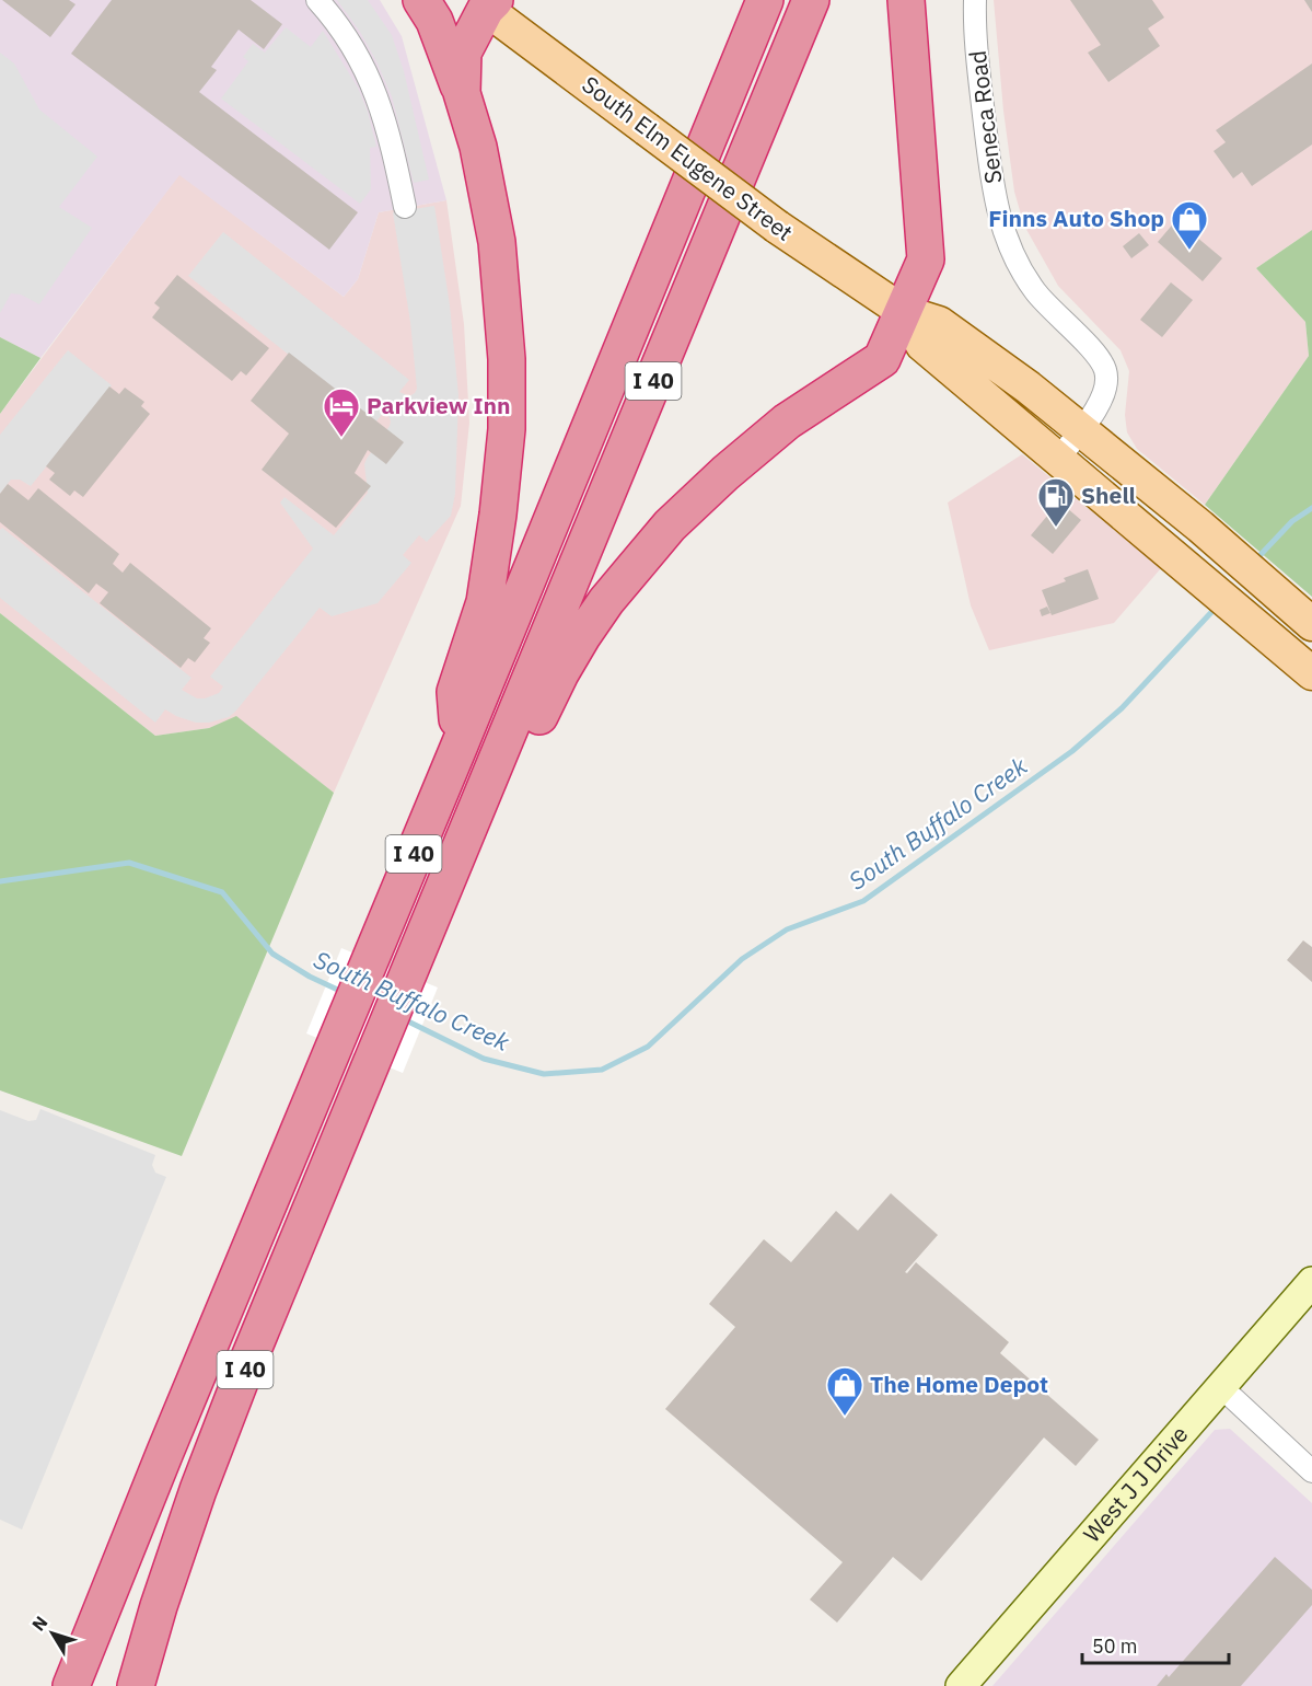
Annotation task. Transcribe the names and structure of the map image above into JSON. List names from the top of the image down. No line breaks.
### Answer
{"streets":{"highway":["I 40"],"main road":["South Elm Eugene Street"],"street":["Seneca Road","West J J Drive"]},"crossings":[["Seneca Road","South Elm Eugene Street"]],"water":["South Buffalo Creek"],"places":{"shop":["Finns Auto Shop","The Home Depot"],"hotel":["Parkview Inn"],"fuel station":["Shell"]},"scale_bar":"50 m","north":"top left"}
